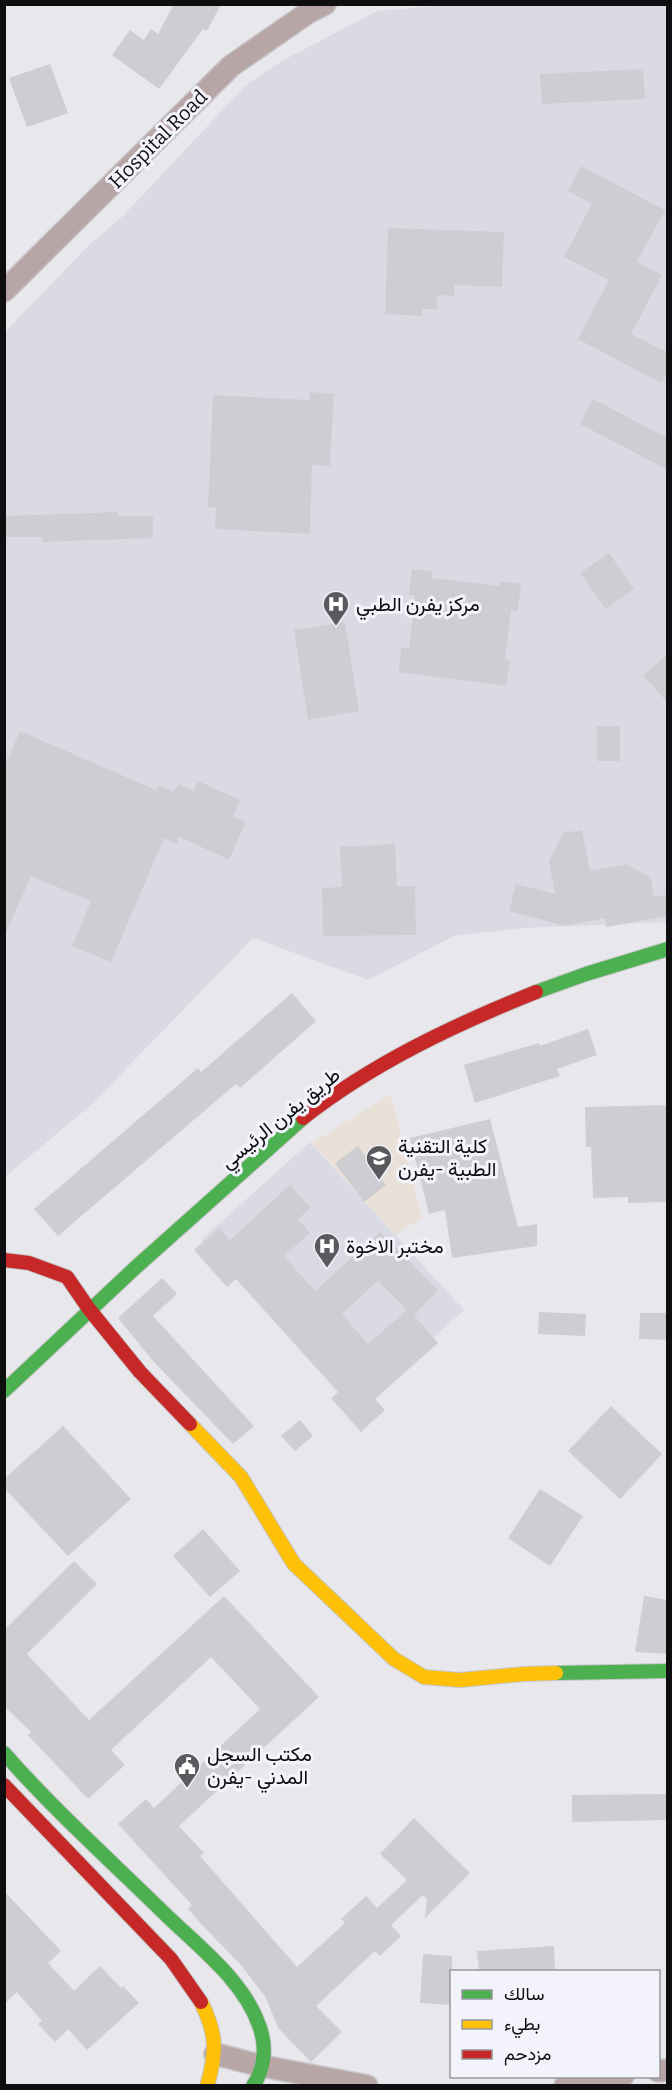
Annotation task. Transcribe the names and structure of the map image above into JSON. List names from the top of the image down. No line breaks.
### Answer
{"streets":{"main road":["طريق يفرن الرئيسي"],"street":["Hospital Road"]},"places":{"hospital":["مركز يفرن الطبي","مختبر الاخوة"],"school or university":["كلية التقنية الطبية -يفرن"],"public building":["مكتب السجل المدني -يفرن"]},"legend":["سالك","بطيء","مزدحم"]}
